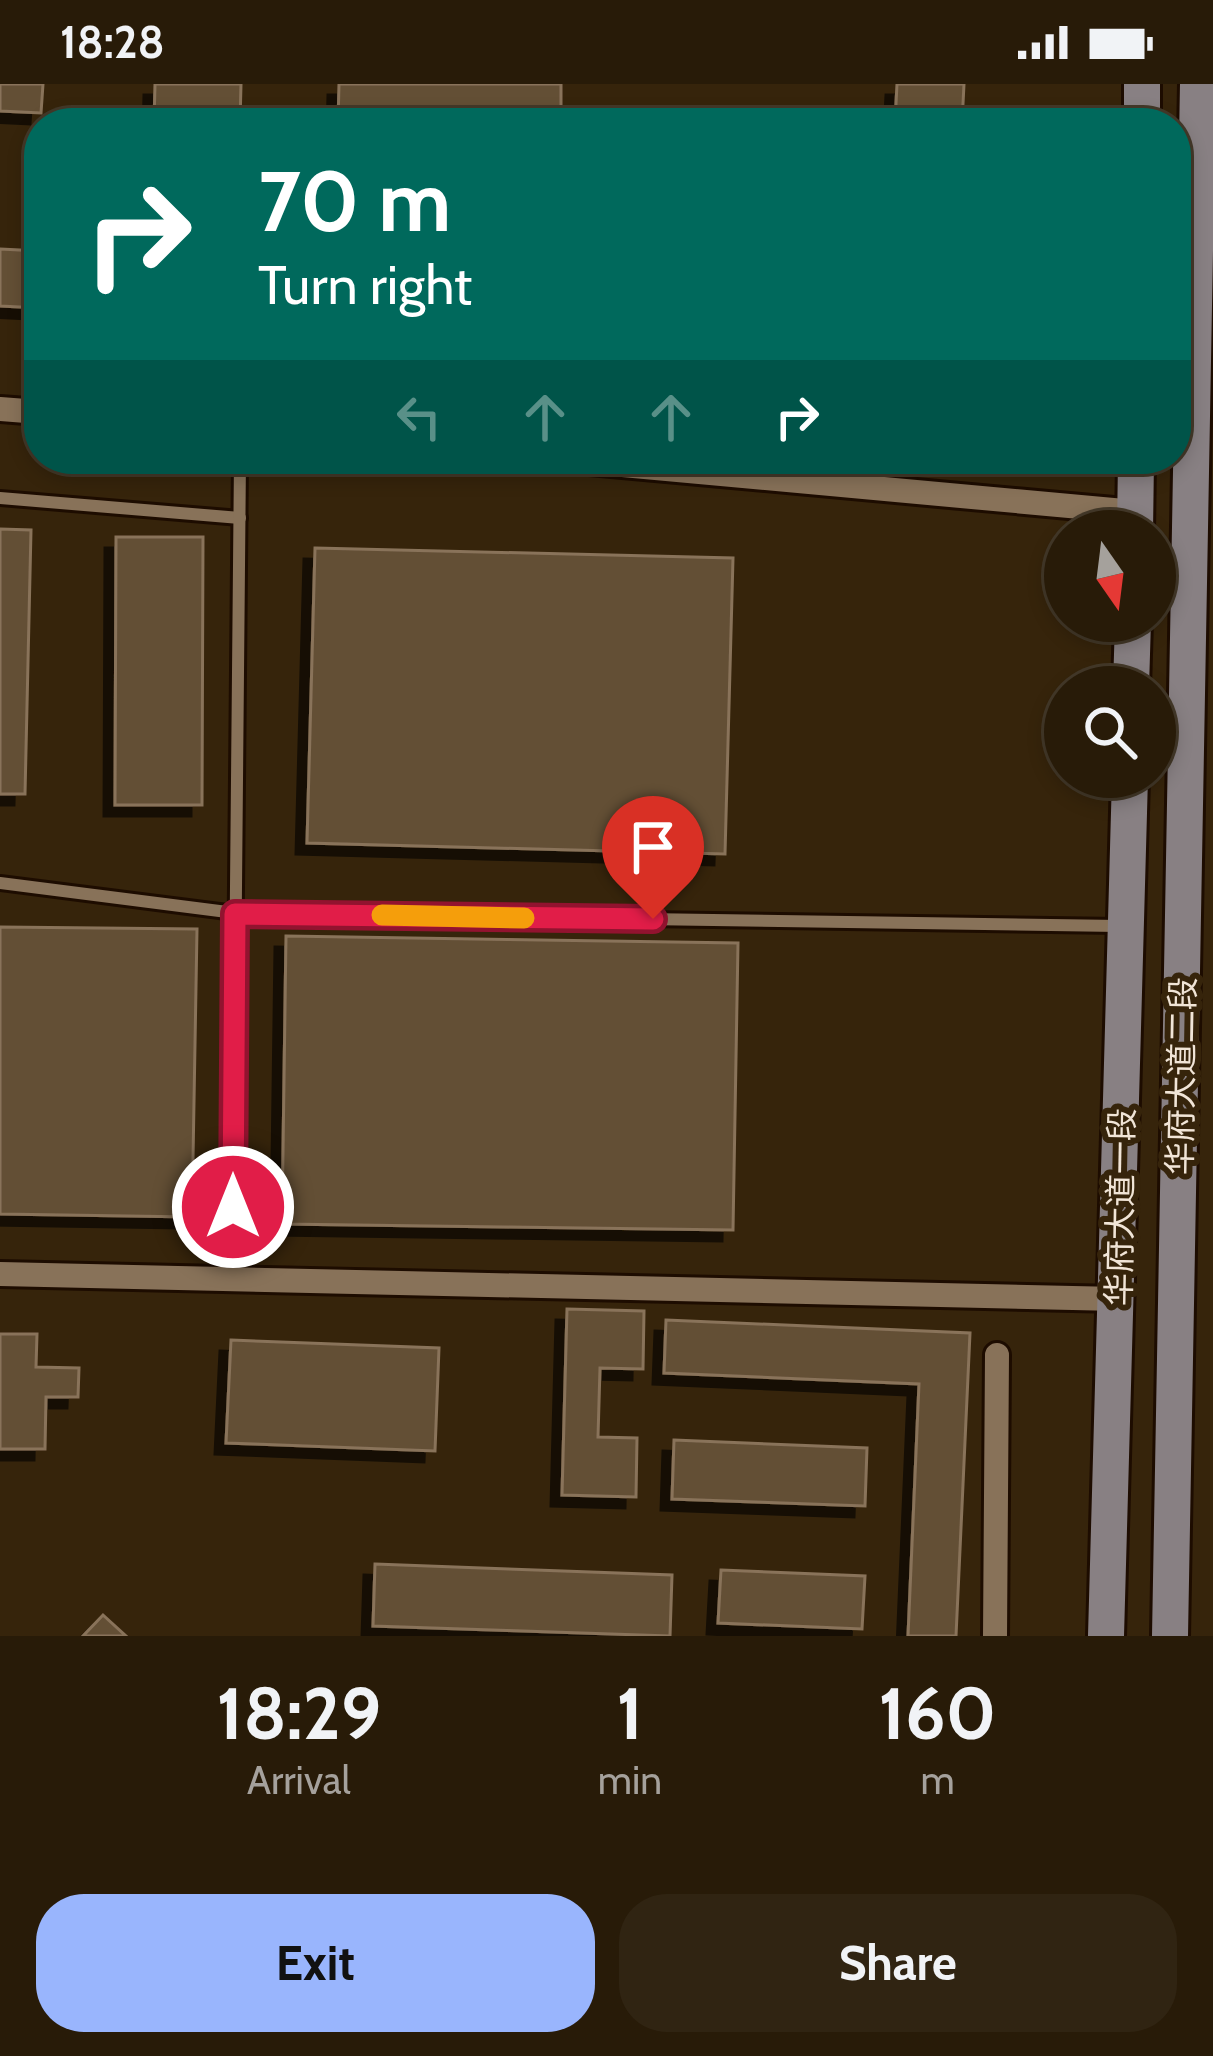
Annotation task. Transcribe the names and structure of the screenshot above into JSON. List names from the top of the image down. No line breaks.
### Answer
{"streets":{"main road":["华府大道二段","华府大道一段"]},"north":"bottom","page":{"status":"18:28","turn":["70 m","Turn right"],"eta":["18:29","Arrival","1","min","160","m"],"buttons":["Exit","Share"]}}
